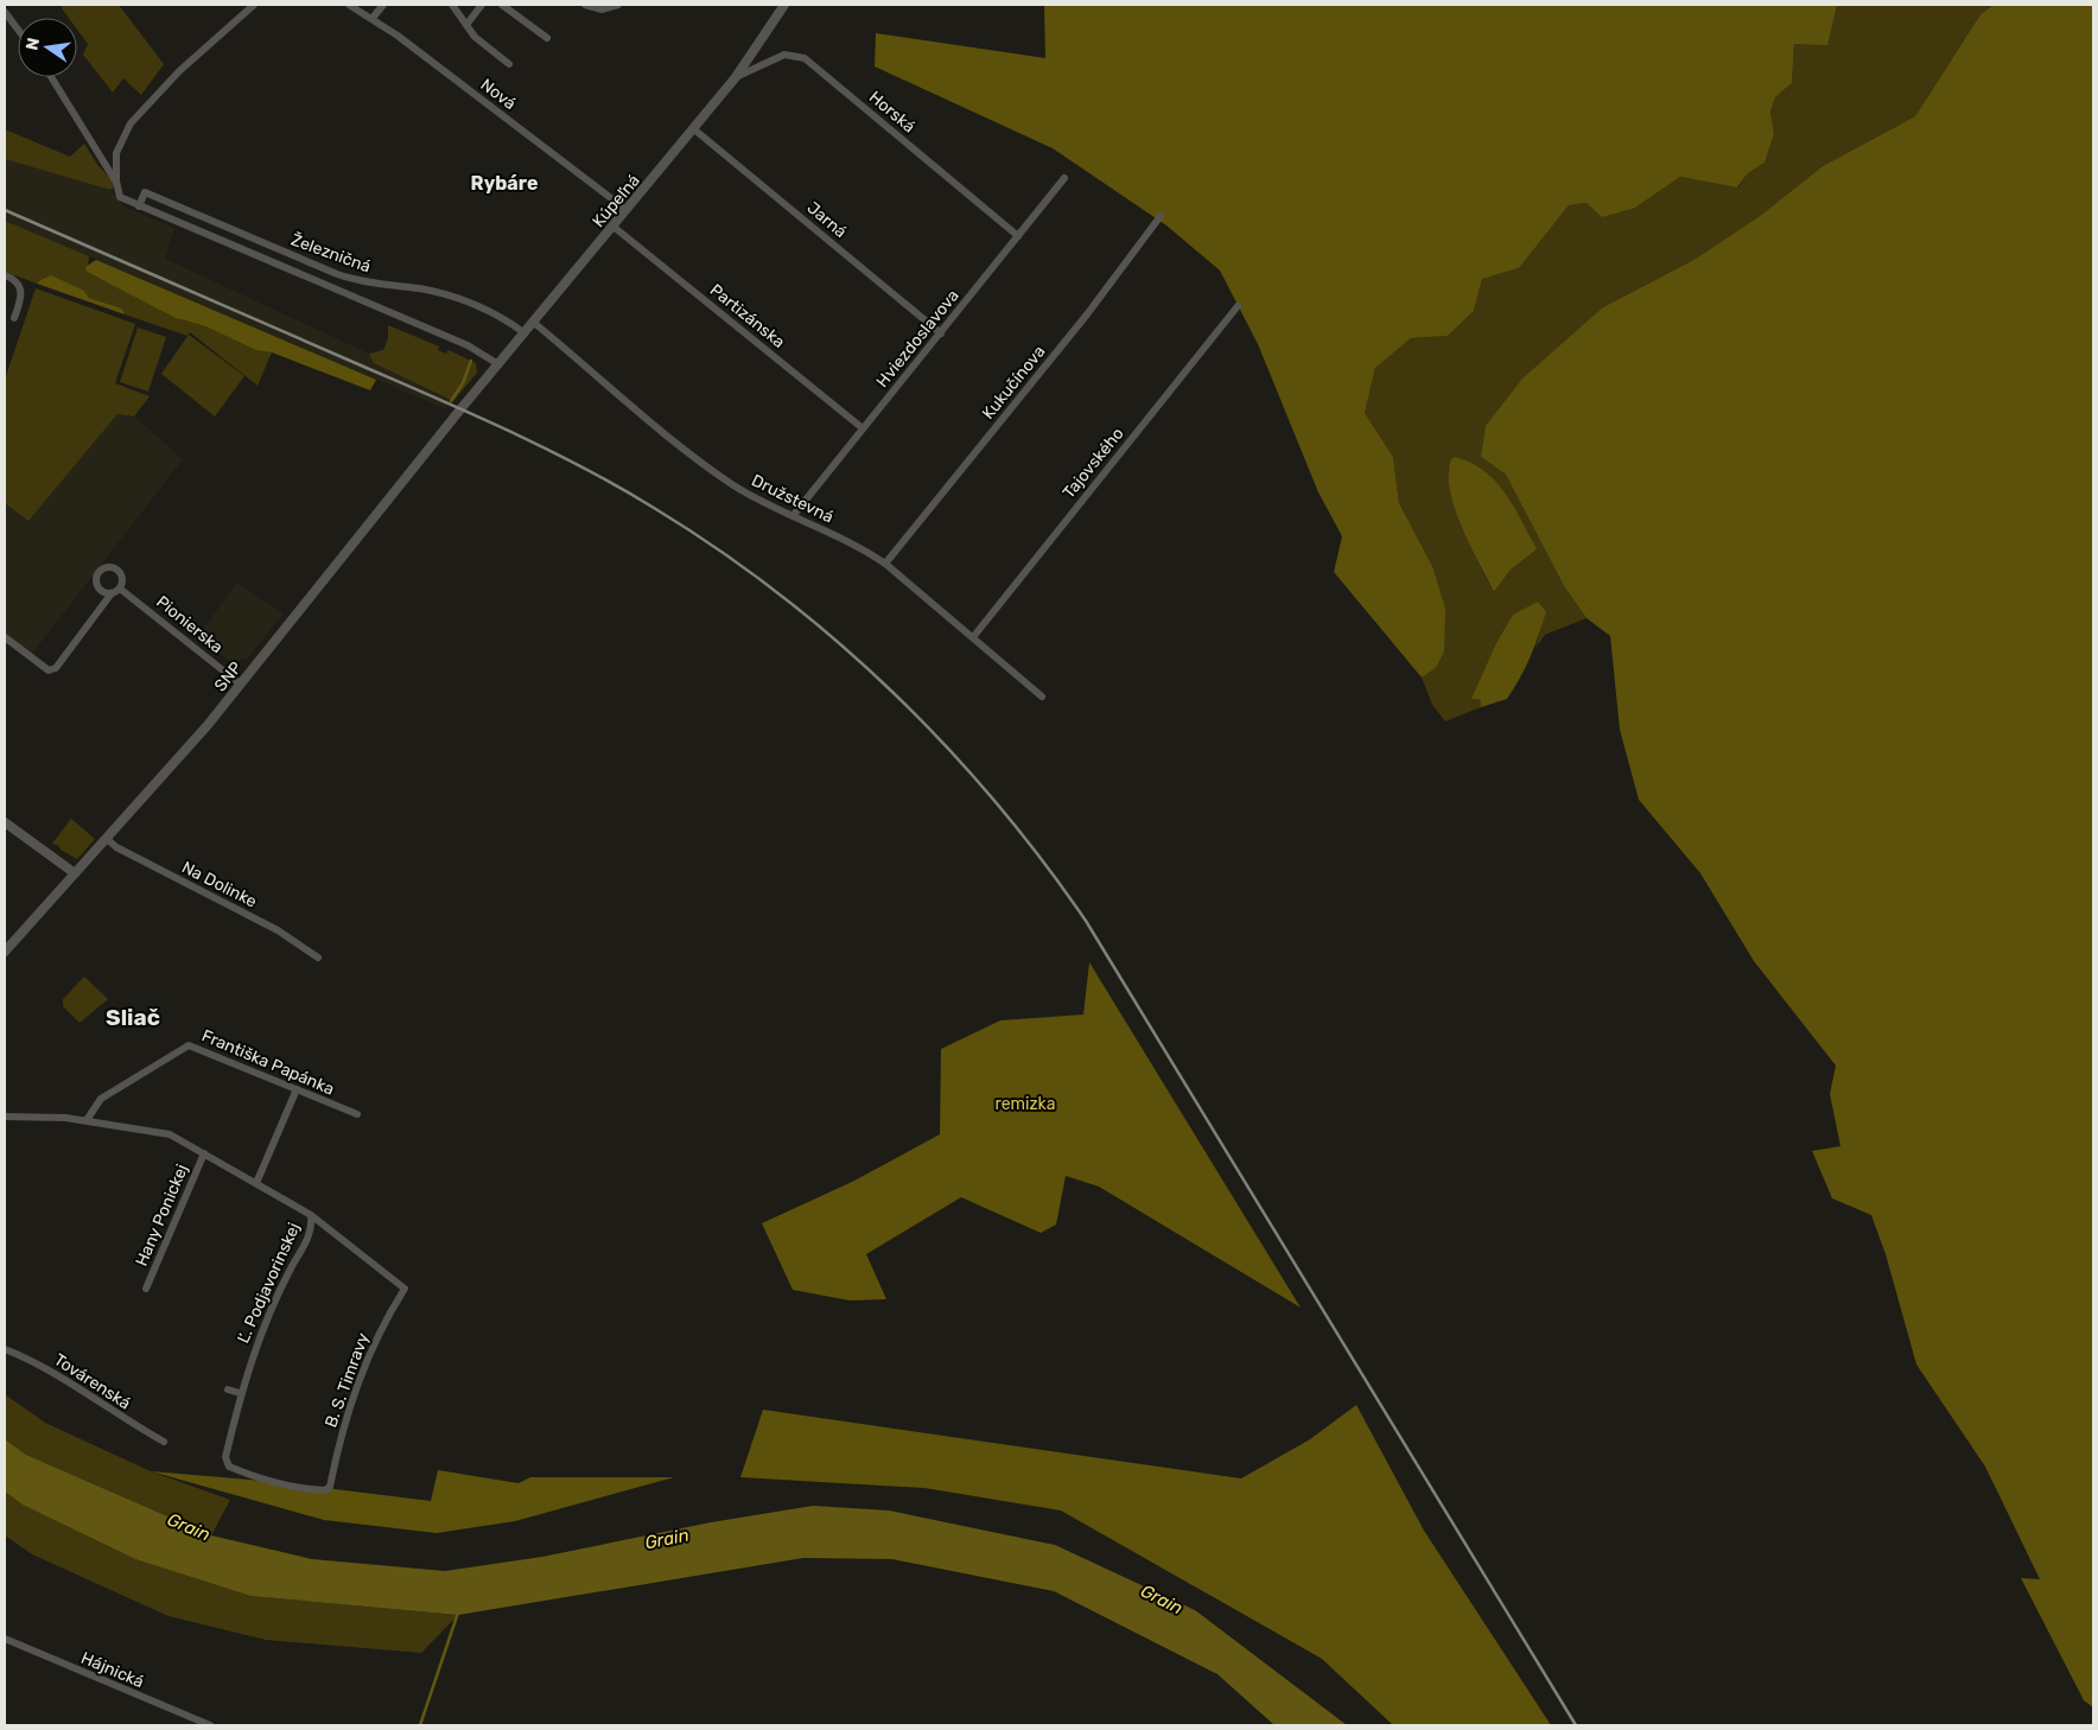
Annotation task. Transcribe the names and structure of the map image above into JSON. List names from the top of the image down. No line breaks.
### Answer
{"streets":{"street":["Nová","Horská","Kúpeľná","Jarná","Železničná","Partizánska","Hviezdoslavova","Kukučínova","Tajovského","Družstevná","Pionierska","SNP","Na Dolinke","Františka Papánka","Hany Ponickej","Ľ. Podjavorinskej","B. S. Timravy","Továrenská","Hájnická"]},"crossings":[["Nová","Kúpeľná"],["Horská","Kúpeľná"],["Horská","Hviezdoslavova"],["Kúpeľná","Jarná"],["Kúpeľná","Železničná"],["Kúpeľná","Partizánska"],["Kúpeľná","Družstevná"],["Kúpeľná","SNP"],["Jarná","Hviezdoslavova"],["Partizánska","Hviezdoslavova"],["Hviezdoslavova","Družstevná"],["Kukučínova","Družstevná"],["Tajovského","Družstevná"],["Pionierska","SNP"],["SNP","Na Dolinke"],["Ľ. Podjavorinskej","B. S. Timravy"]],"districts":["Rybáre","Sliač"],"water":["Grain"],"parks":["remizka"],"north":"left"}
